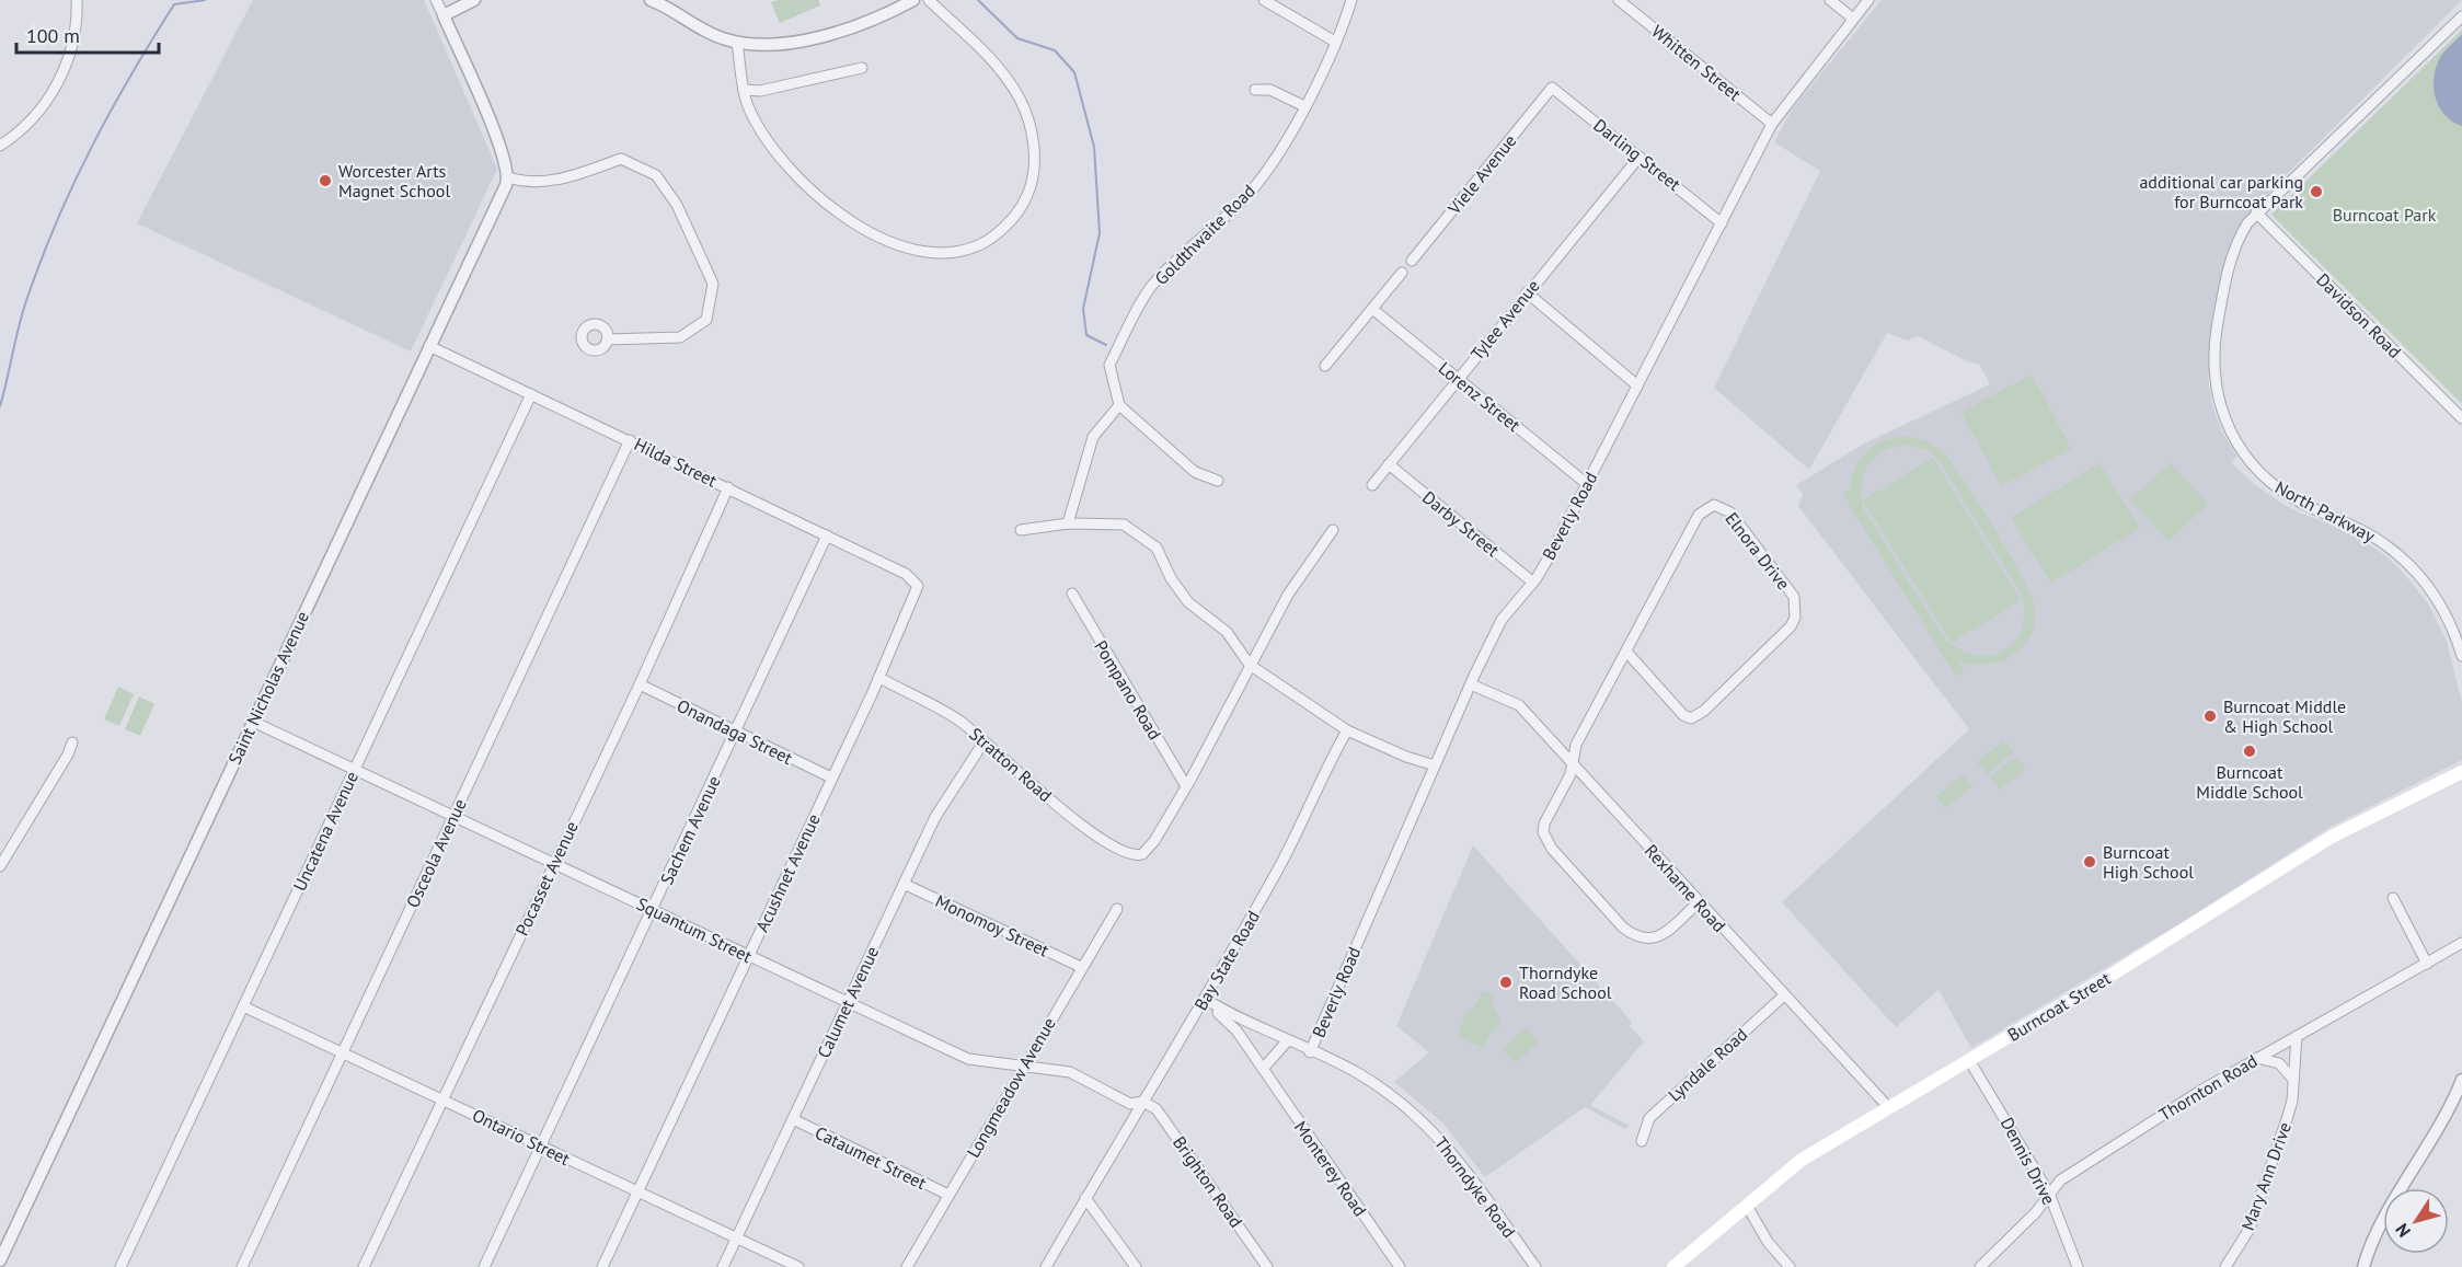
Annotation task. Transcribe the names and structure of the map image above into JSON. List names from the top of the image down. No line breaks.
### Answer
{"streets":{"main road":["Burncoat Street"],"street":["Whitten Street","Darling Street","Viele Avenue","Goldthwaite Road","Davidson Road","Tylee Avenue","Lorenz Street","Hilda Street","North Parkway","Beverly Road","Darby Street","Elnora Drive","Saint Nicholas Avenue","Pompano Road","Onandaga Street","Stratton Road","Sachem Avenue","Uncatena Avenue","Osceola Avenue","Acushnet Avenue","Pocasset Avenue","Rexhame Road","Monomoy Street","Squantum Street","Bay State Road","Calumet Avenue","Lyndale Road","Longmeadow Avenue","Thornton Road","Ontario Street","Cataumet Street","Dennis Drive","Monterey Road","Mary Ann Drive","Brighton Road","Thorndyke Road"]},"crossings":[["Whitten Street","Beverly Road"],["Darling Street","Viele Avenue"],["Darling Street","Tylee Avenue"],["Darling Street","Beverly Road"],["Davidson Road","North Parkway"],["Tylee Avenue","Lorenz Street"],["Tylee Avenue","Darby Street"],["Lorenz Street","Beverly Road"],["Hilda Street","Saint Nicholas Avenue"],["Hilda Street","Sachem Avenue"],["Hilda Street","Uncatena Avenue"],["Hilda Street","Osceola Avenue"],["Hilda Street","Acushnet Avenue"],["Hilda Street","Pocasset Avenue"],["Beverly Road","Darby Street"],["Beverly Road","Rexhame Road"],["Beverly Road","Thorndyke Road"],["Elnora Drive","Rexhame Road"],["Saint Nicholas Avenue","Squantum Street"],["Pompano Road","Stratton Road"],["Onandaga Street","Sachem Avenue"],["Onandaga Street","Acushnet Avenue"],["Onandaga Street","Pocasset Avenue"],["Stratton Road","Acushnet Avenue"],["Stratton Road","Calumet Avenue"],["Sachem Avenue","Squantum Street"],["Sachem Avenue","Ontario Street"],["Uncatena Avenue","Squantum Street"],["Uncatena Avenue","Ontario Street"],["Osceola Avenue","Squantum Street"],["Osceola Avenue","Ontario Street"],["Acushnet Avenue","Squantum Street"],["Acushnet Avenue","Ontario Street"],["Pocasset Avenue","Squantum Street"],["Pocasset Avenue","Ontario Street"],["Rexhame Road","Burncoat Street"],["Rexhame Road","Lyndale Road"],["Monomoy Street","Calumet Avenue"],["Monomoy Street","Longmeadow Avenue"],["Squantum Street","Bay State Road"],["Squantum Street","Calumet Avenue"],["Squantum Street","Longmeadow Avenue"],["Squantum Street","Brighton Road"],["Bay State Road","Monterey Road"],["Bay State Road","Brighton Road"],["Bay State Road","Thorndyke Road"],["Calumet Avenue","Ontario Street"],["Calumet Avenue","Cataumet Street"],["Burncoat Street","Dennis Drive"],["Longmeadow Avenue","Cataumet Street"],["Thornton Road","Dennis Drive"],["Thornton Road","Mary Ann Drive"],["Monterey Road","Thorndyke Road"]],"parks":["Burncoat Park"],"places":["Worcester Arts Magnet School","additional car parking for Burncoat Park","Burncoat Middle & High School","Burncoat Middle School","Burncoat High School","Thorndyke Road School"],"scale_bar":"100 m","north":"bottom left"}
